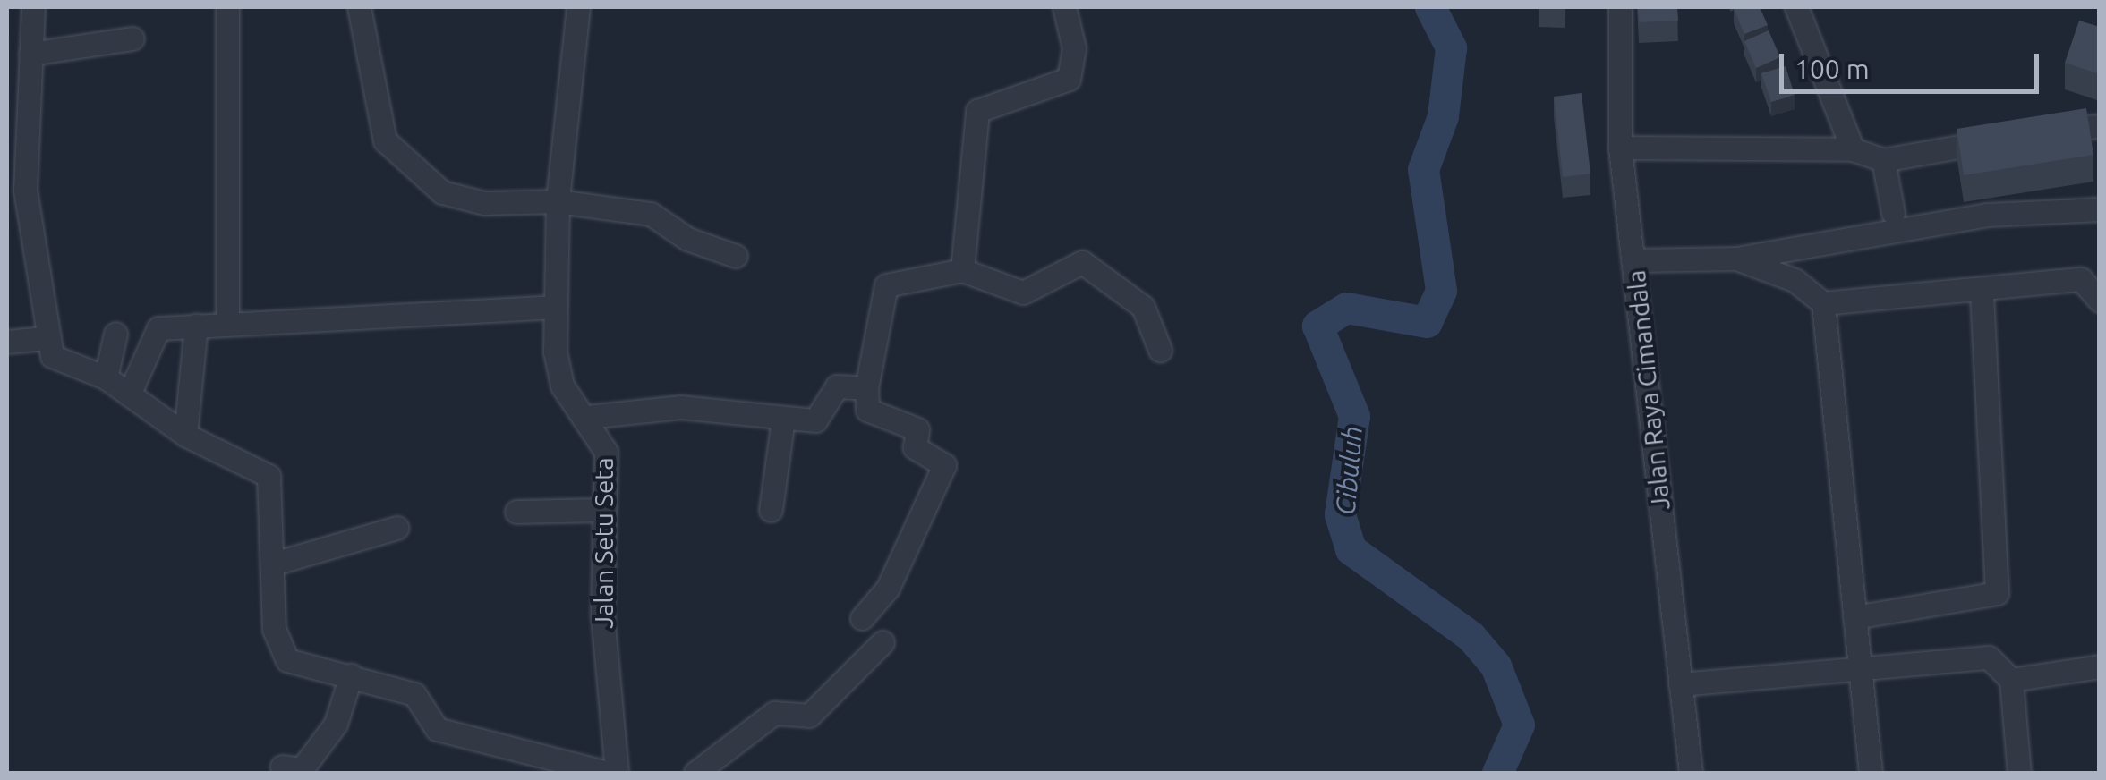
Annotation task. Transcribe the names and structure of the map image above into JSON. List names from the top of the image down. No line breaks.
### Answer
{"streets":{"street":["Jalan Raya Cimandala","Jalan Setu Seta"]},"water":["Cibuluh"],"scale_bar":"100 m"}
